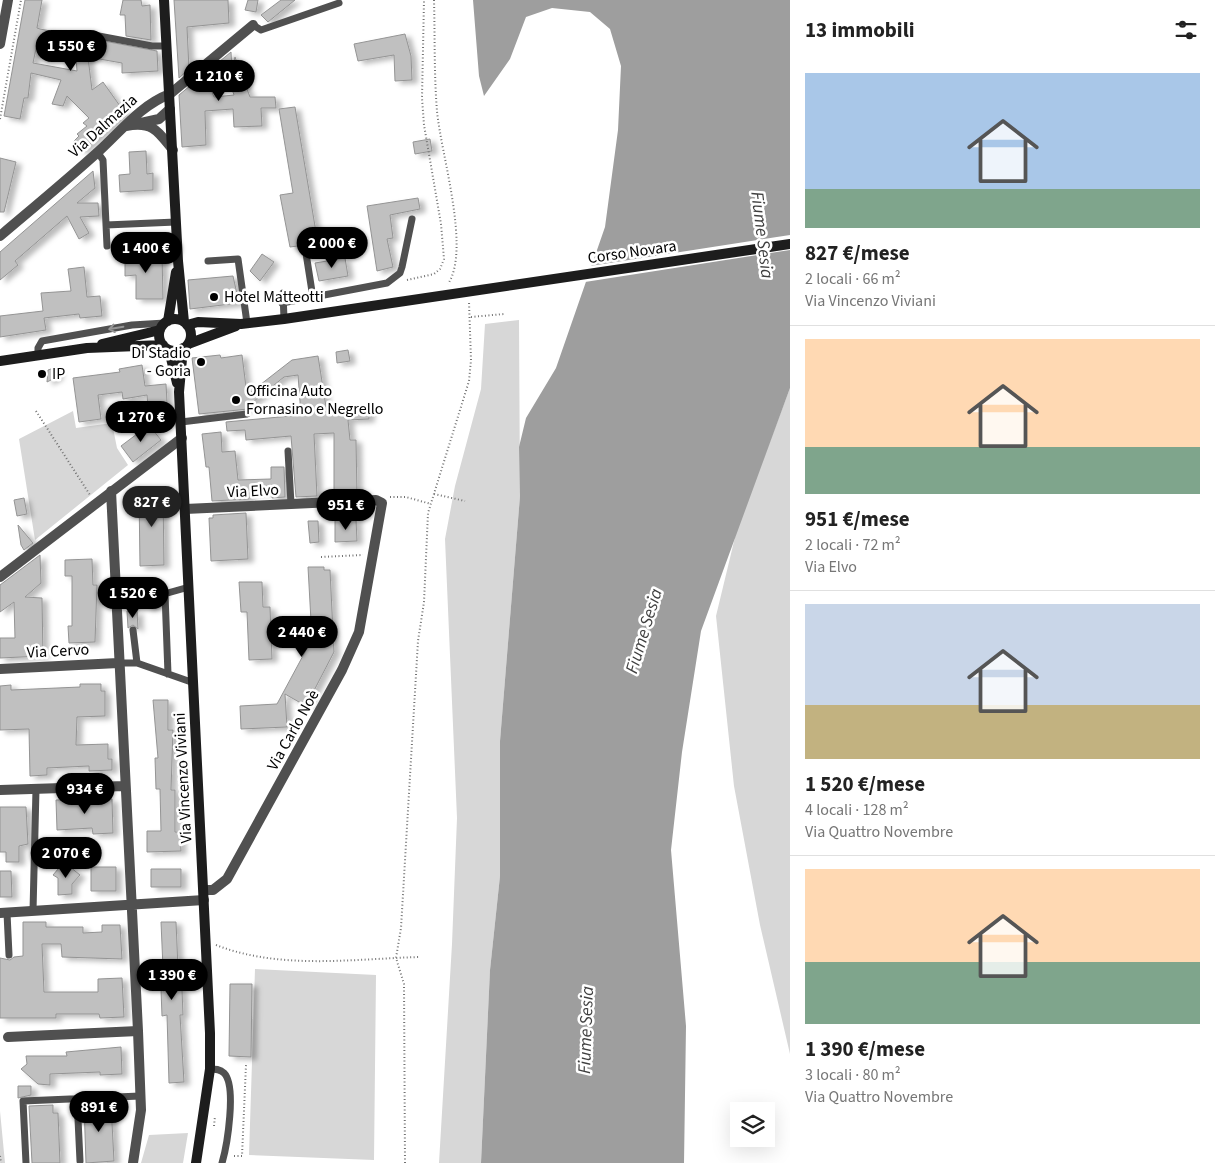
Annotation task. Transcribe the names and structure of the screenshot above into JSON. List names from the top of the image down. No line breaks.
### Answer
{"streets":{"main road":["Corso Novara","Via Vincenzo Viviani"],"street":["Via Dalmazia","Via Elvo","Via Cervo","Via Carlo Noè"]},"crossings":[["Via Elvo","Via Carlo Noè"],["Via Elvo","Via Vincenzo Viviani"],["Via Carlo Noè","Via Vincenzo Viviani"]],"water":["Fiume Sesia"],"places":["Hotel Matteotti","Di Stadio - Goria","IP","Officina Auto Fornasino e Negrello"],"page":{"heading":"13 immobili","price":["1 550 €","1 210 €","2 000 €","1 400 €","1 270 €","827 €","951 €","1 520 €","2 440 €","934 €","2 070 €","1 390 €","891 €"],"list":[{"name":"827 €/mese","note":"2 locali · 66 m² · Via Vincenzo Viviani"},{"name":"951 €/mese","note":"2 locali · 72 m² · Via Elvo"},{"name":"1 520 €/mese","note":"4 locali · 128 m² · Via Quattro Novembre"},{"name":"1 390 €/mese","note":"3 locali · 80 m² · Via Quattro Novembre"}]}}
